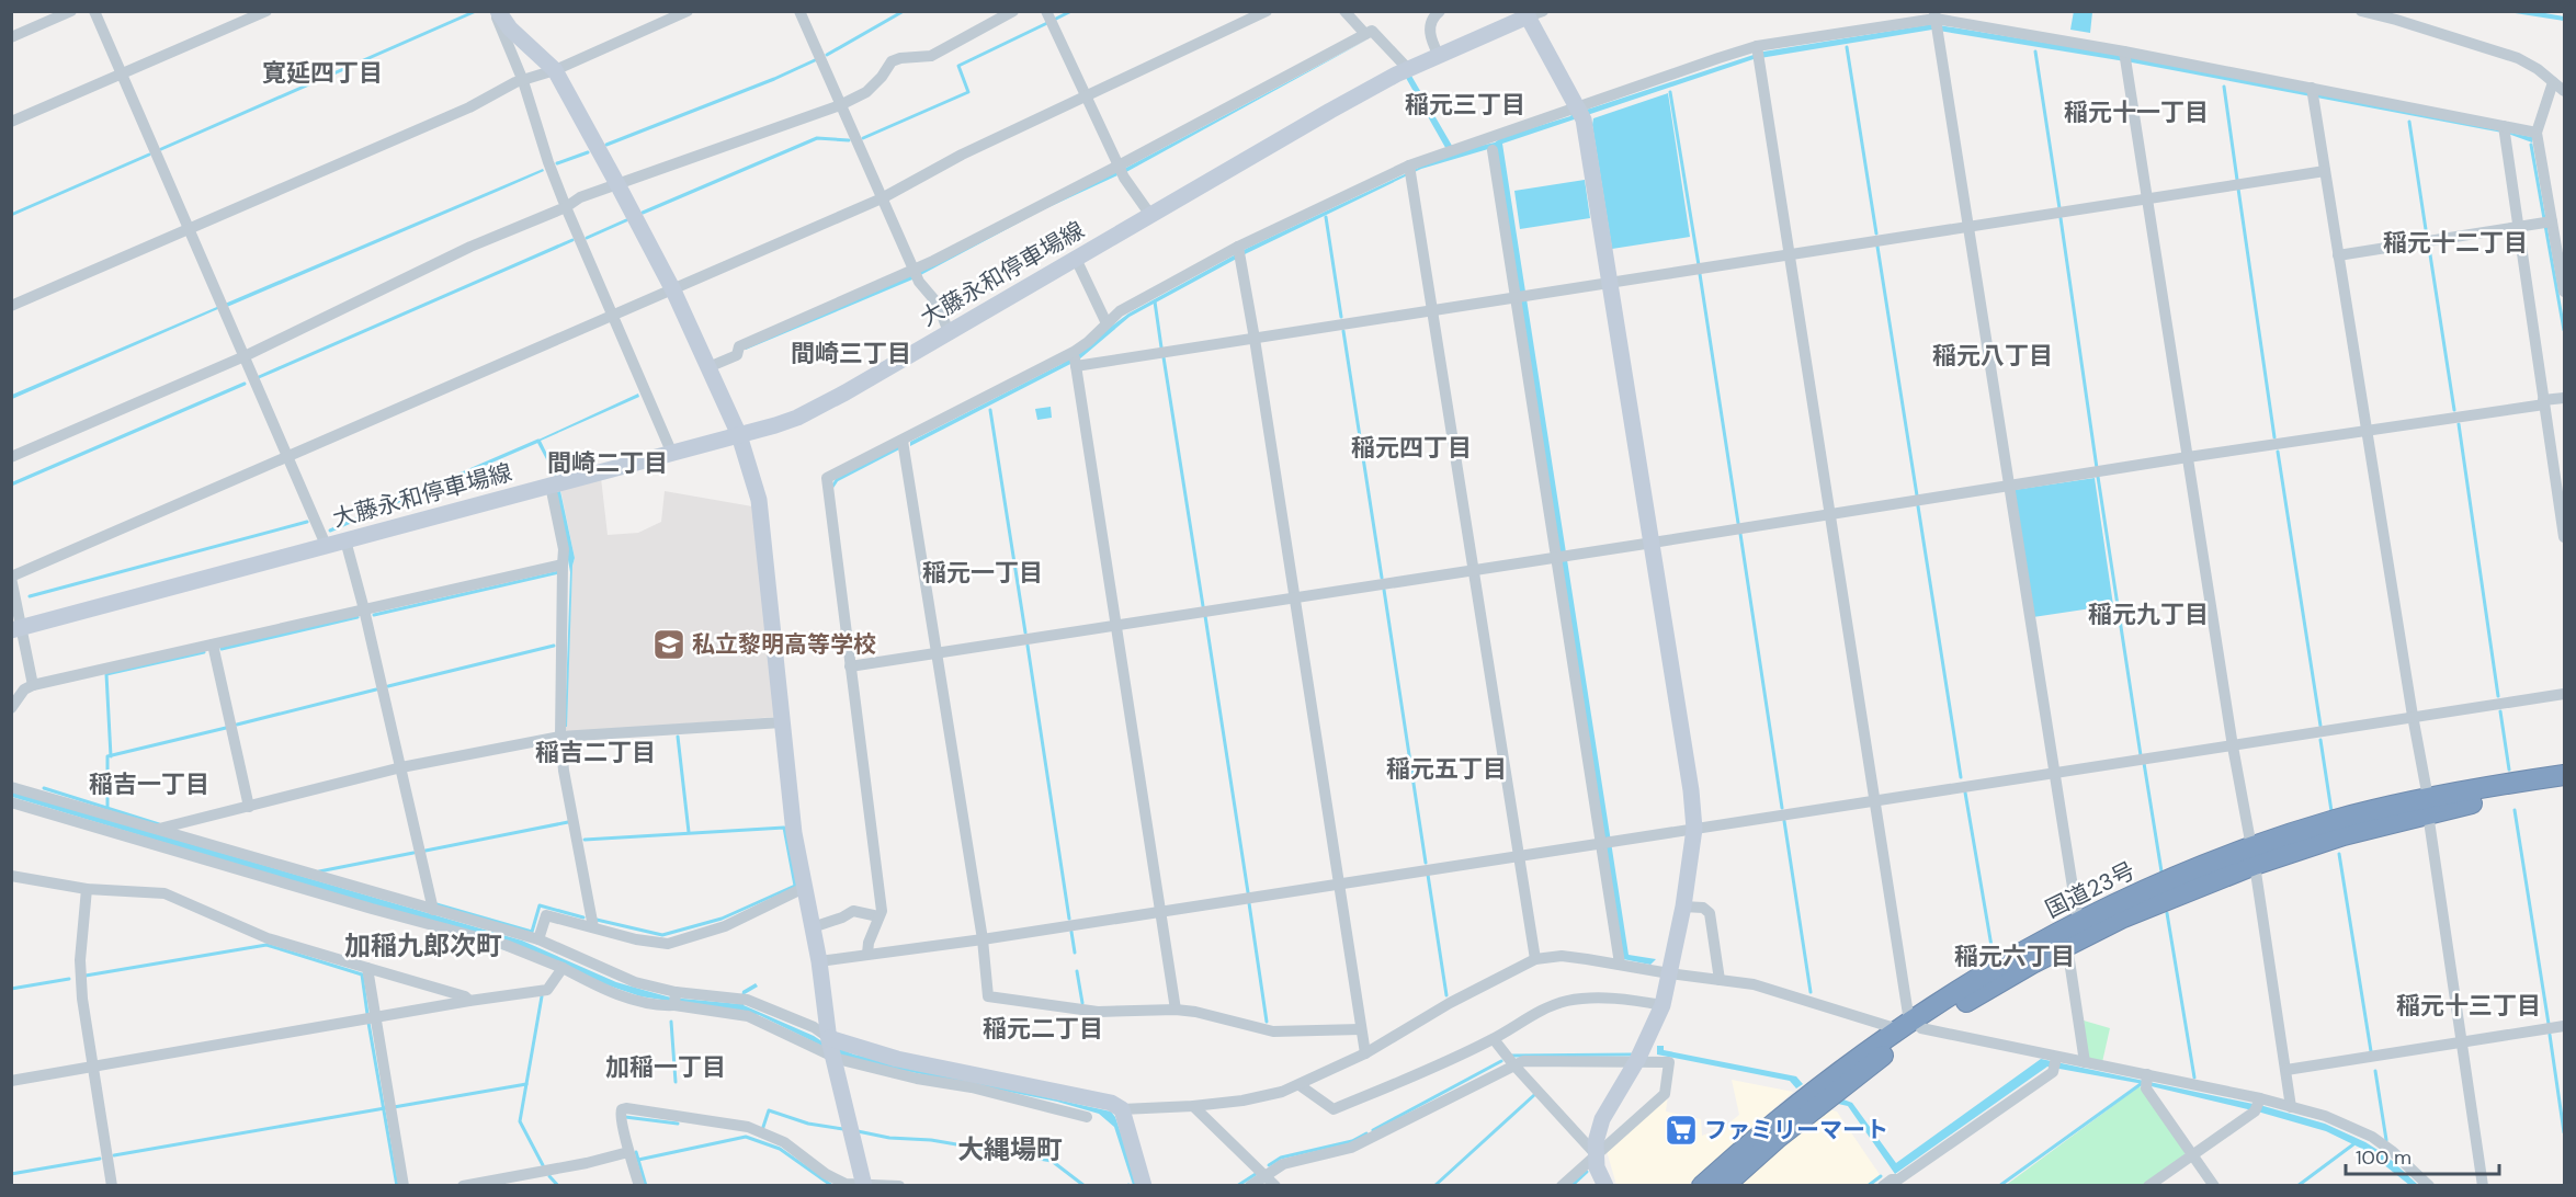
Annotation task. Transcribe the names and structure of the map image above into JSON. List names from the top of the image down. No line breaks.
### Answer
{"streets":{"highway":["国道23号"],"street":["大藤永和停車場線"]},"districts":["寛延四丁目","稲元三丁目","稲元十一丁目","稲元十二丁目","間崎三丁目","稲元八丁目","稲元四丁目","間崎二丁目","稲元一丁目","稲元九丁目","稲吉二丁目","稲元五丁目","稲吉一丁目","加稲九郎次町","稲元六丁目","稲元十三丁目","稲元二丁目","加稲一丁目","大縄場町"],"places":{"school or university":["私立黎明高等学校"],"supermarket":["ファミリーマート"]},"scale_bar":"100 m"}
